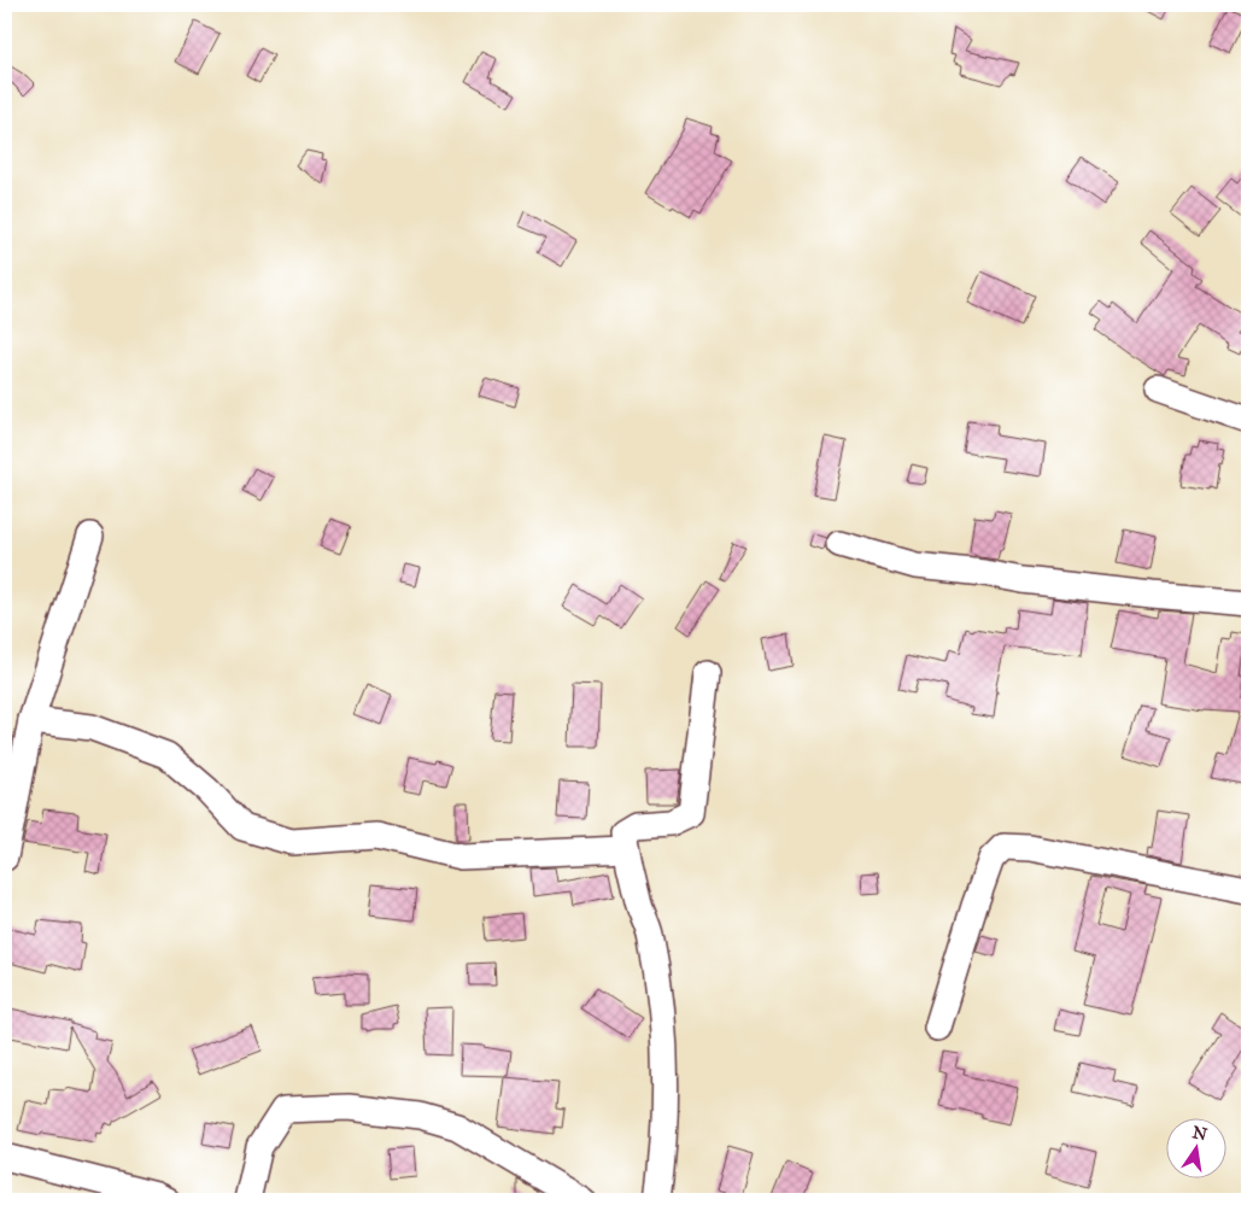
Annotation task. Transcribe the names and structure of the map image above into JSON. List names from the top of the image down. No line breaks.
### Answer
{"north":"top"}
